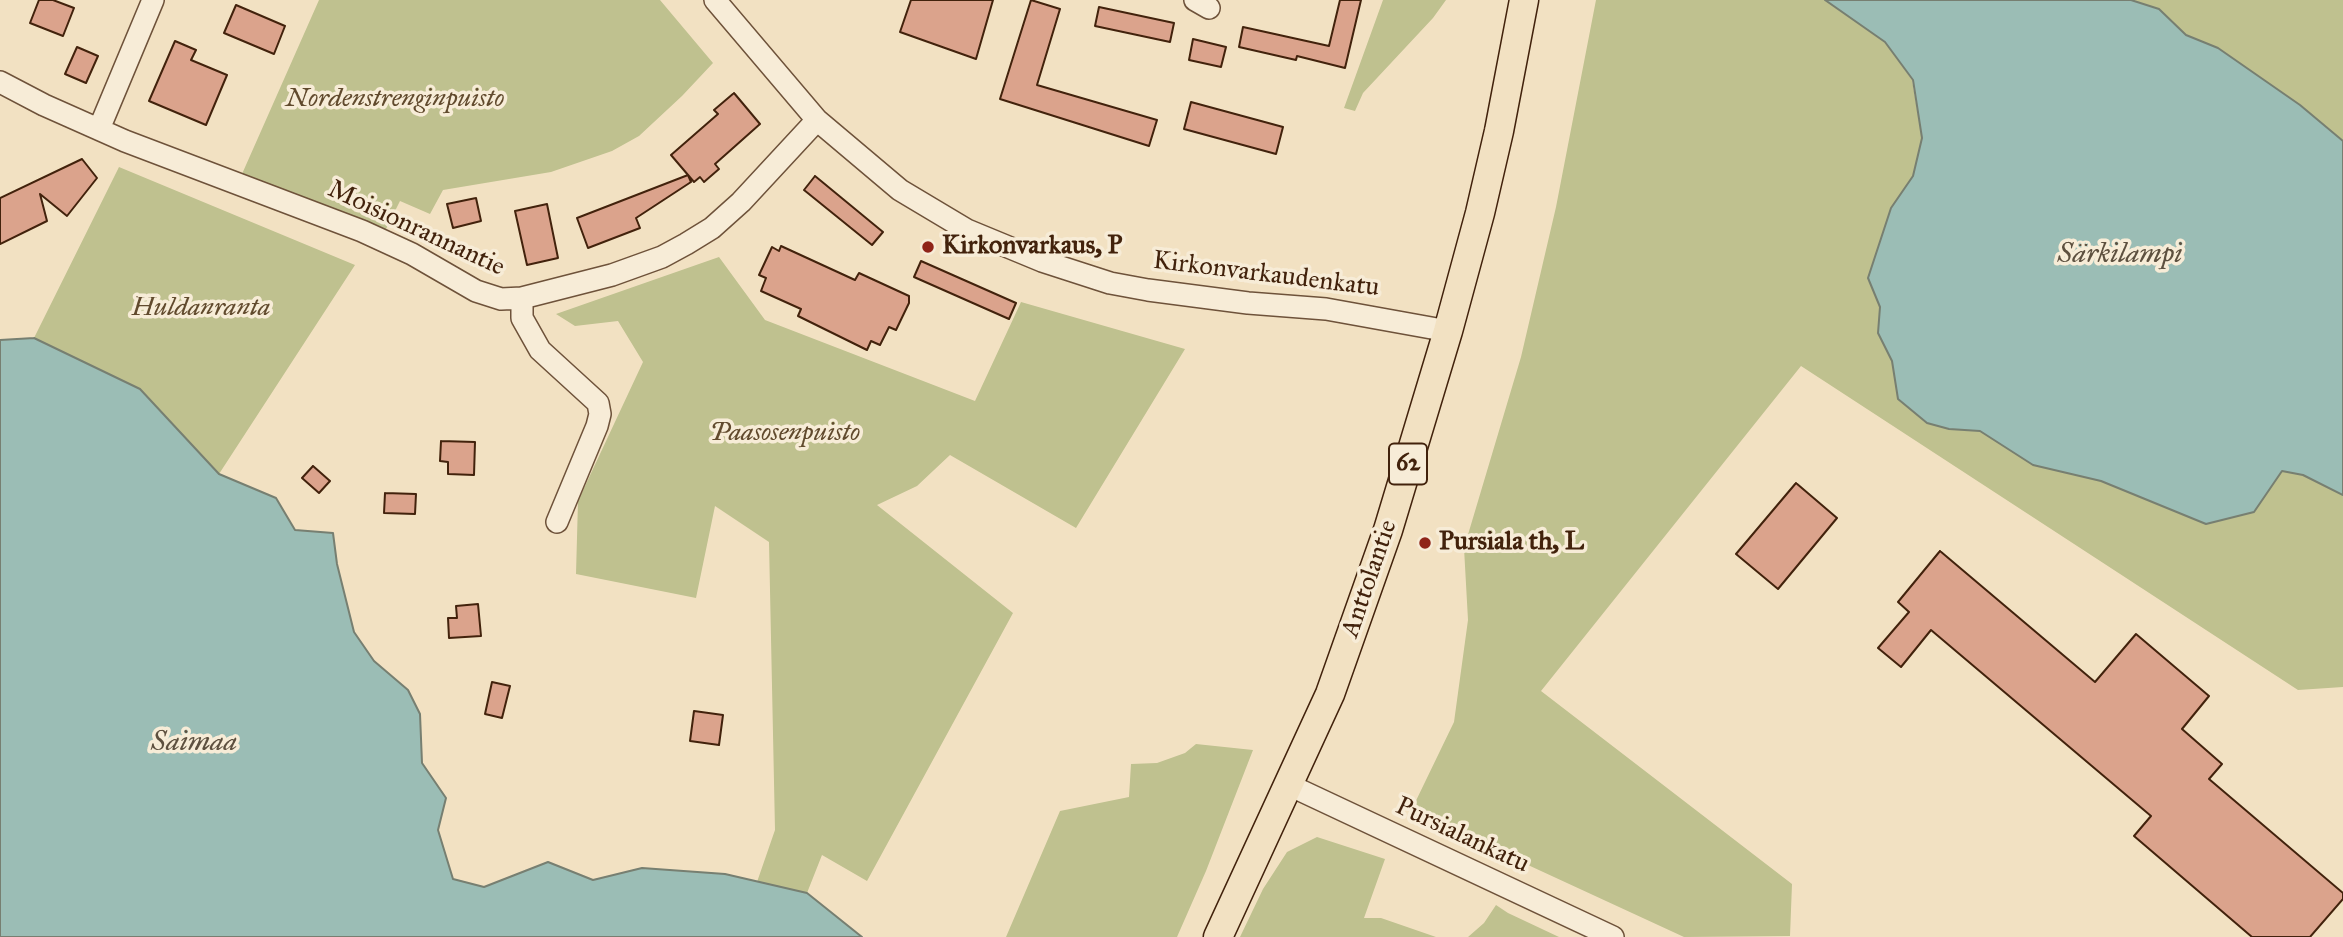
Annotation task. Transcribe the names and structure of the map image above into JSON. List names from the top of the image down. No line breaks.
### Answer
{"streets":{"main road":["62","Anttolantie"],"street":["Moisionrannantie","Kirkonvarkaudenkatu","Pursialankatu"]},"crossings":[["Moisionrannantie","Kirkonvarkaudenkatu"],["Kirkonvarkaudenkatu","Anttolantie"],["Anttolantie","Pursialankatu"]],"water":["Särkilampi","Saimaa"],"parks":["Nordenstrenginpuisto","Huldanranta","Paasosenpuisto"],"places":["Kirkonvarkaus, P","Pursiala th, L"]}
